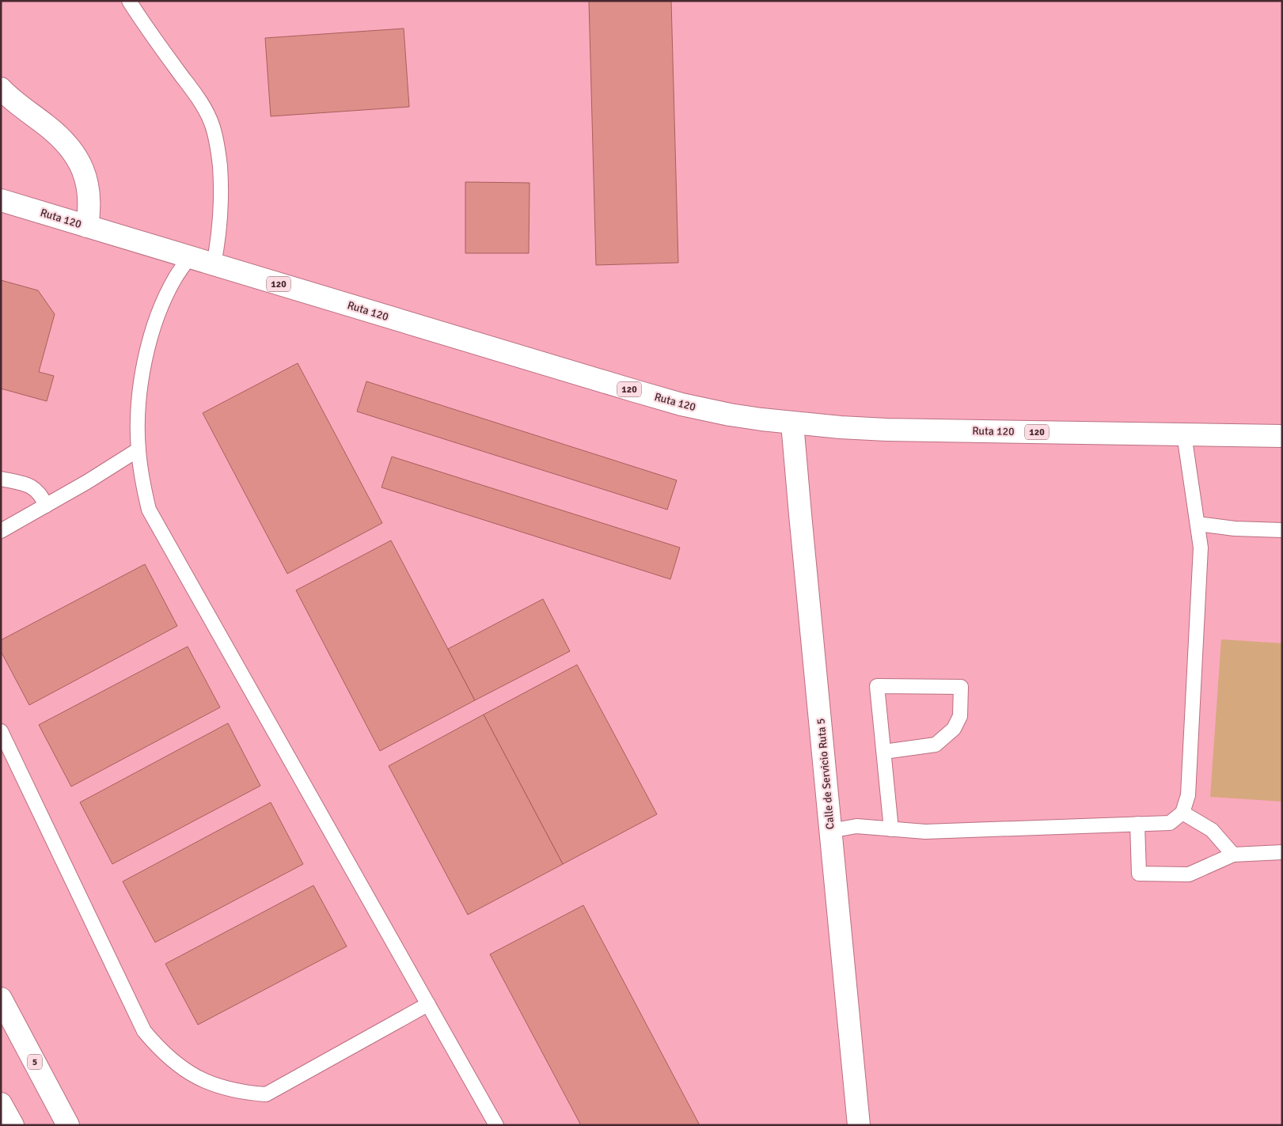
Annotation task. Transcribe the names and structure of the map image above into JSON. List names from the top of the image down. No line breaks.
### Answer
{"streets":{"main road":["Ruta 120","120","Calle de Servicio Ruta 5","5"]},"crossings":[["Ruta 120","Calle de Servicio Ruta 5"]]}
